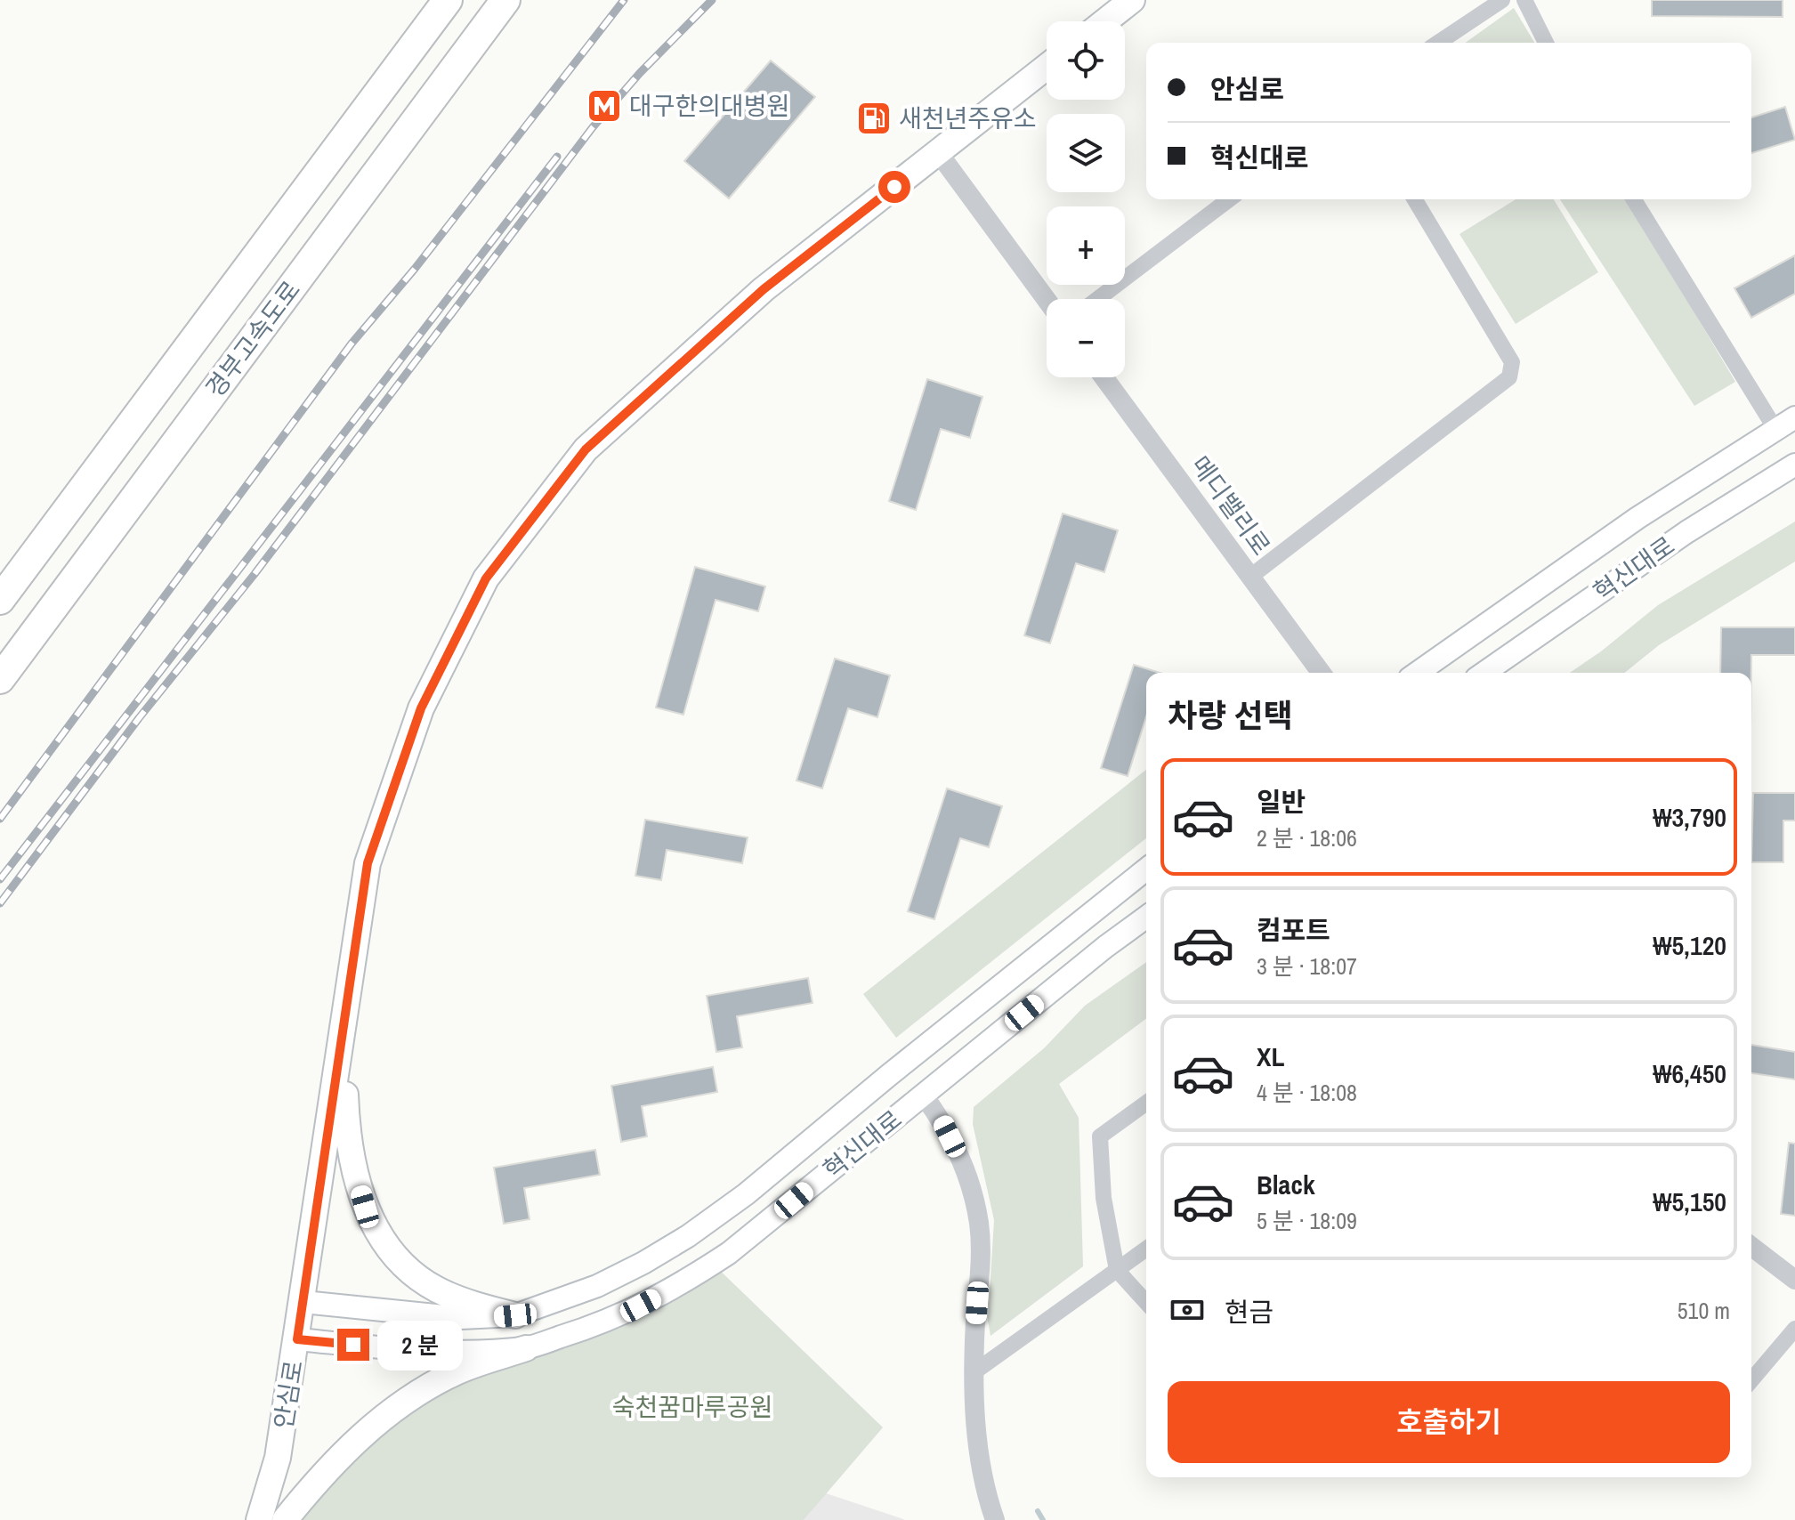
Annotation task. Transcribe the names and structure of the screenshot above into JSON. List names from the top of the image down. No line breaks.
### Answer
{"streets":{"highway":["경부고속도로"],"main road":["혁신대로","안심로"],"street":["메디밸리로"]},"crossings":[["혁신대로","안심로"]],"parks":["숙천꿈마루공원"],"places":{"metro station":["대구한의대병원"],"fuel station":["새천년주유소"]},"page":{"map_buttons":["+","−"],"banner":["안심로","혁신대로"],"heading":"차량 선택","list":[{"name":"일반","note":"2 분 · 18:06","value":"₩3,790"},{"name":"컴포트","note":"3 분 · 18:07","value":"₩5,120"},{"name":"XL","note":"4 분 · 18:08","value":"₩6,450"},{"name":"Black","note":"5 분 · 18:09","value":"₩5,150"}],"pay":["현금","510 m"],"bubble":"2 분","buttons":"호출하기"}}
